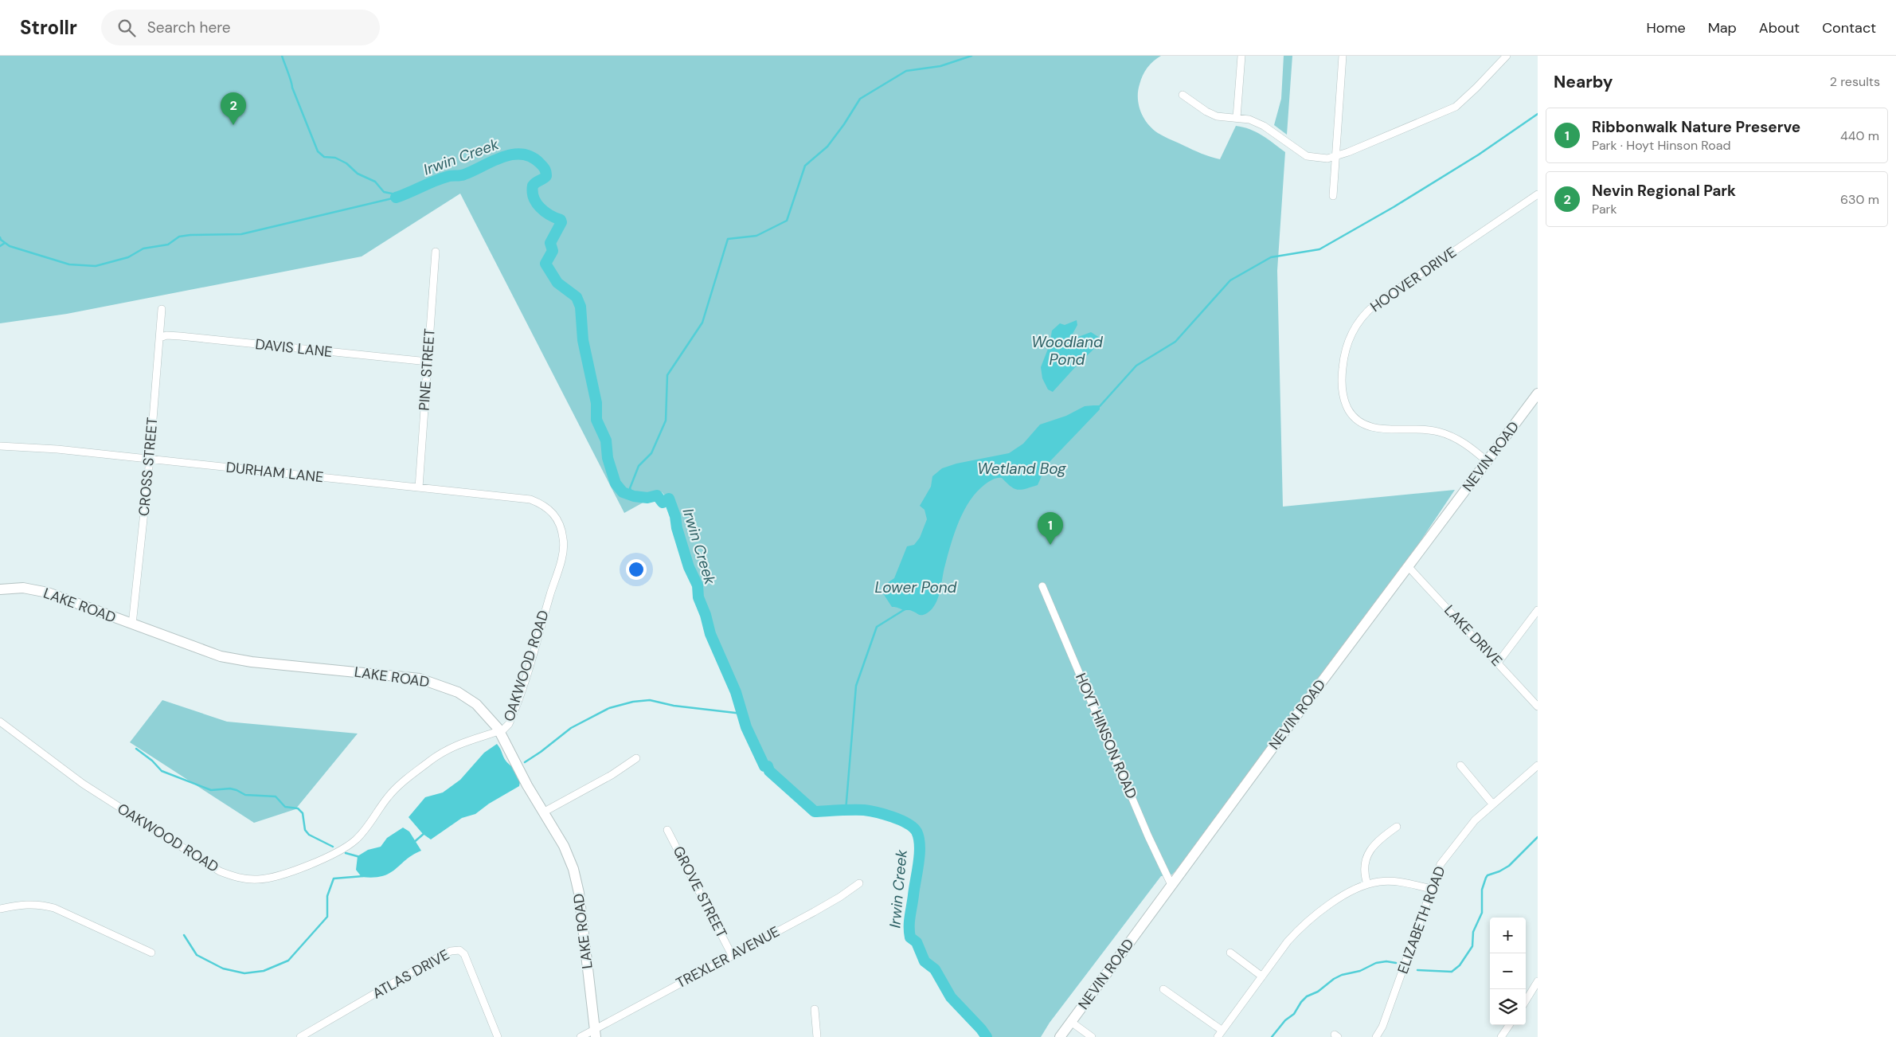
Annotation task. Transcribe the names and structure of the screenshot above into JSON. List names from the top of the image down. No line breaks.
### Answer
{"streets":{"street":["HOOVER DRIVE","DAVIS LANE","PINE STREET","NEVIN ROAD","CROSS STREET","DURHAM LANE","LAKE ROAD","LAKE DRIVE","OAKWOOD ROAD","HOYT HINSON ROAD","GROVE STREET","ELIZABETH ROAD","TREXLER AVENUE","ATLAS DRIVE"]},"crossings":[["HOOVER DRIVE","NEVIN ROAD"],["DAVIS LANE","PINE STREET"],["DAVIS LANE","CROSS STREET"],["PINE STREET","DURHAM LANE"],["NEVIN ROAD","LAKE DRIVE"],["NEVIN ROAD","HOYT HINSON ROAD"],["CROSS STREET","DURHAM LANE"],["CROSS STREET","LAKE ROAD"],["DURHAM LANE","OAKWOOD ROAD"],["LAKE ROAD","OAKWOOD ROAD"],["LAKE ROAD","TREXLER AVENUE"],["GROVE STREET","TREXLER AVENUE"]],"water":["Irwin Creek","Woodland Pond","Wetland Bog","Lower Pond"],"page":{"header":"Strollr","search":"Search here","nav":["Home","Map","About","Contact"],"heading":["Nearby","2 results"],"pins":["2","1"],"list":[{"mark":"1","name":"Ribbonwalk Nature Preserve","note":"Park · Hoyt Hinson Road","value":"440 m"},{"mark":"2","name":"Nevin Regional Park","note":"Park","value":"630 m"}],"map_buttons":["+","−"]}}
